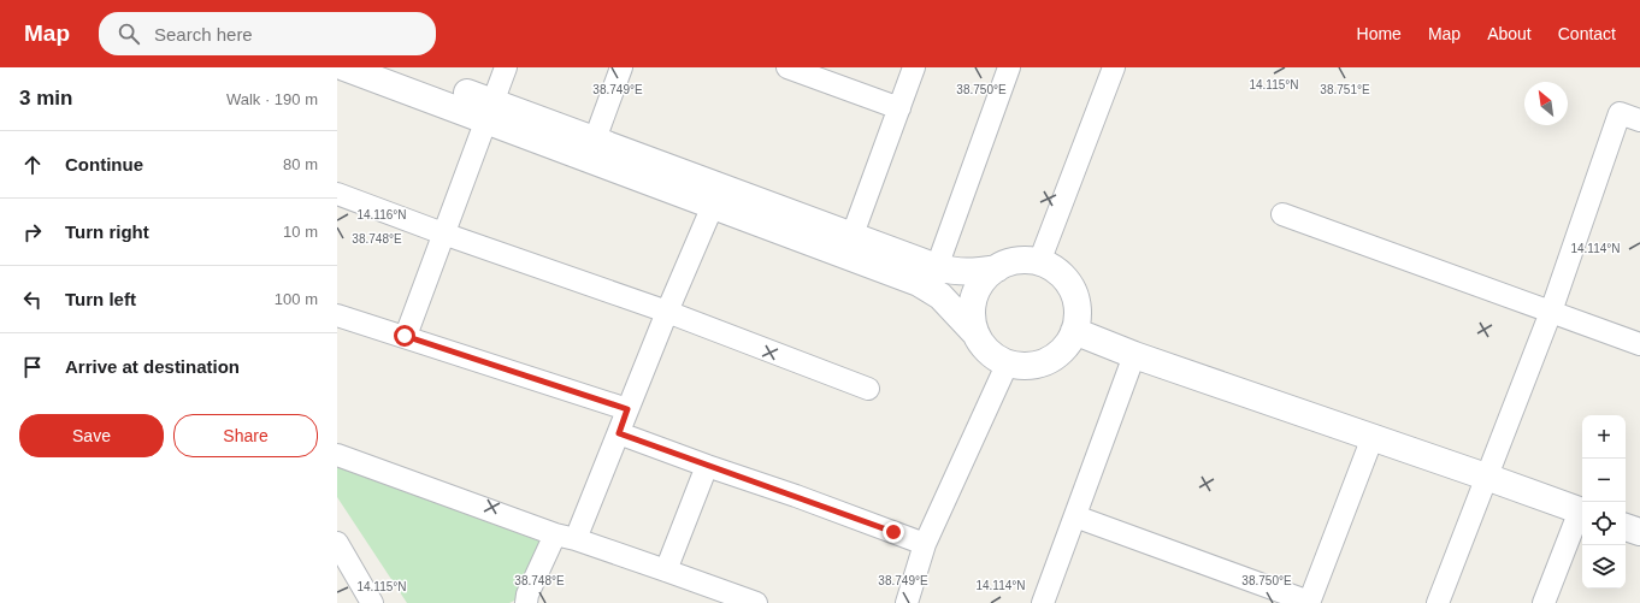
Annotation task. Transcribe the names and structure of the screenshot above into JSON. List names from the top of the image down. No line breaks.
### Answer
{"north":"top left","page":{"header":"Map","search":"Search here","nav":["Home","Map","About","Contact"],"heading":["3 min","Walk · 190 m"],"list":[["Continue","80 m"],["Turn right","10 m"],["Turn left","100 m"],"Arrive at destination"],"buttons":["Save","Share"],"map_buttons":["+","−"]},"coordinates":["14.115°N","38.749°E","38.750°E","38.751°E","14.116°N","38.748°E","14.114°N"]}
